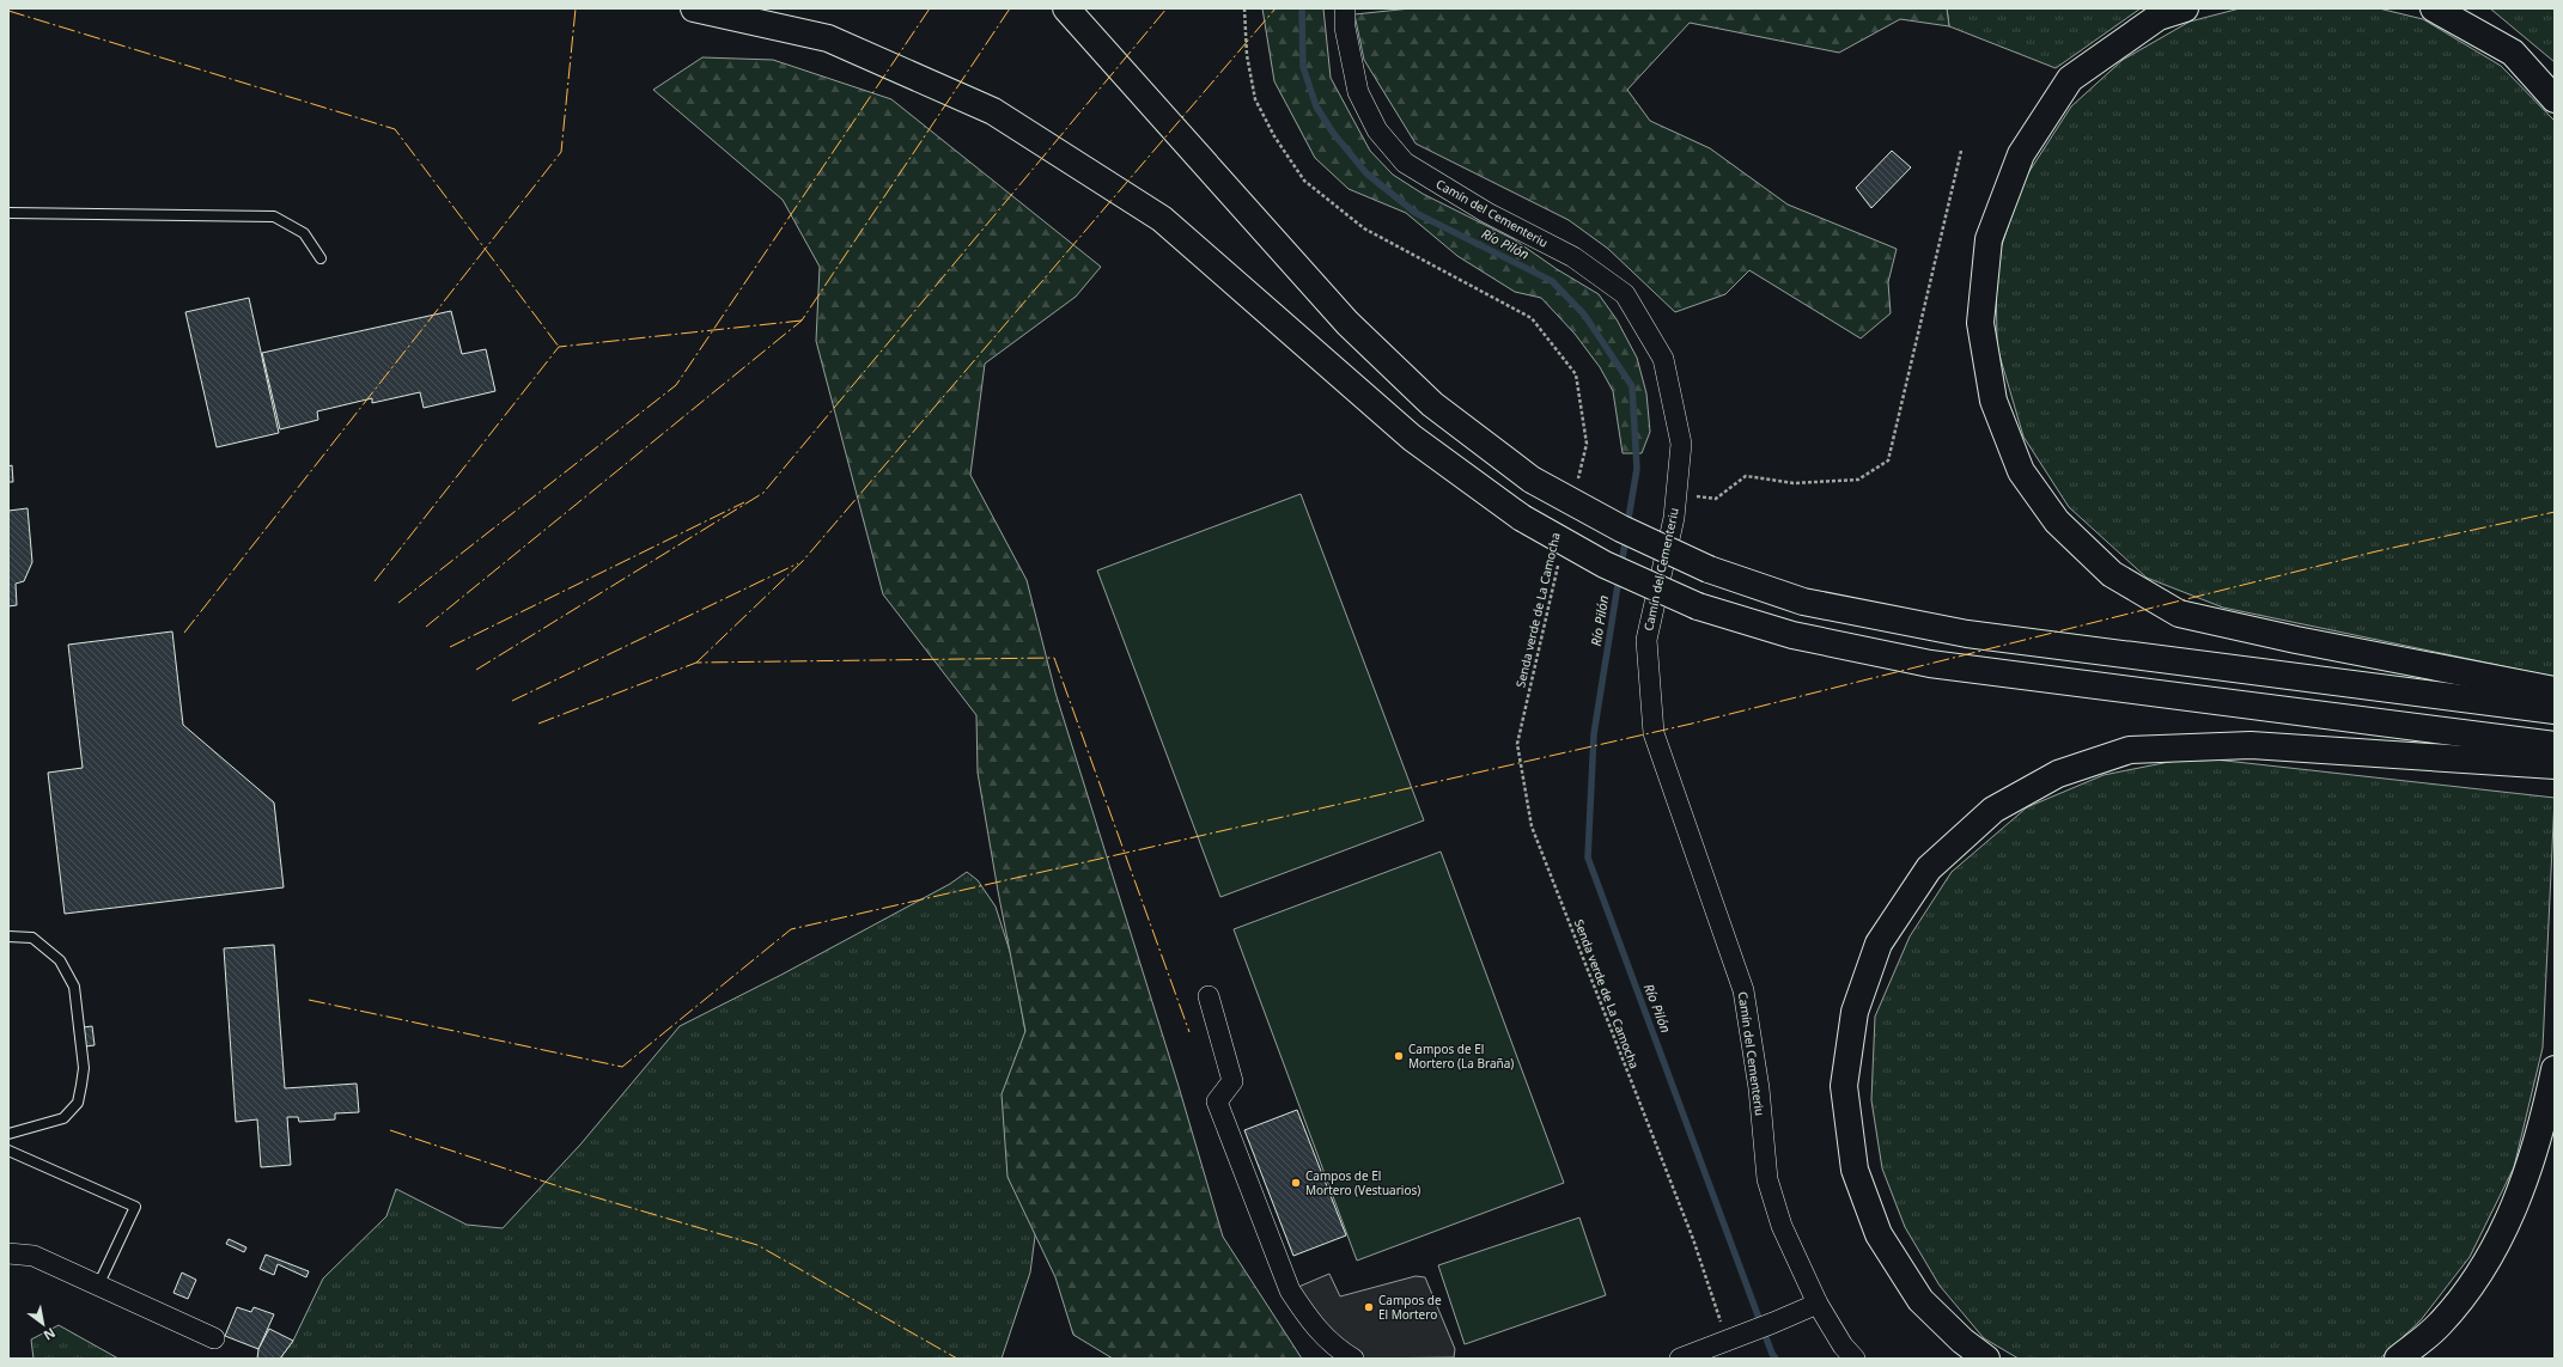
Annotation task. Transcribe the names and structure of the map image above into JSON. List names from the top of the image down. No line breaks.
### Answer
{"streets":{"street":["Camín del Cementeriu"],"path":["Senda verde de La Camocha"]},"water":["Río Pilón"],"places":["Campos de El Mortero (La Braña)","Campos de El Mortero (Vestuarios)","Campos de El Mortero"],"north":"bottom right"}
